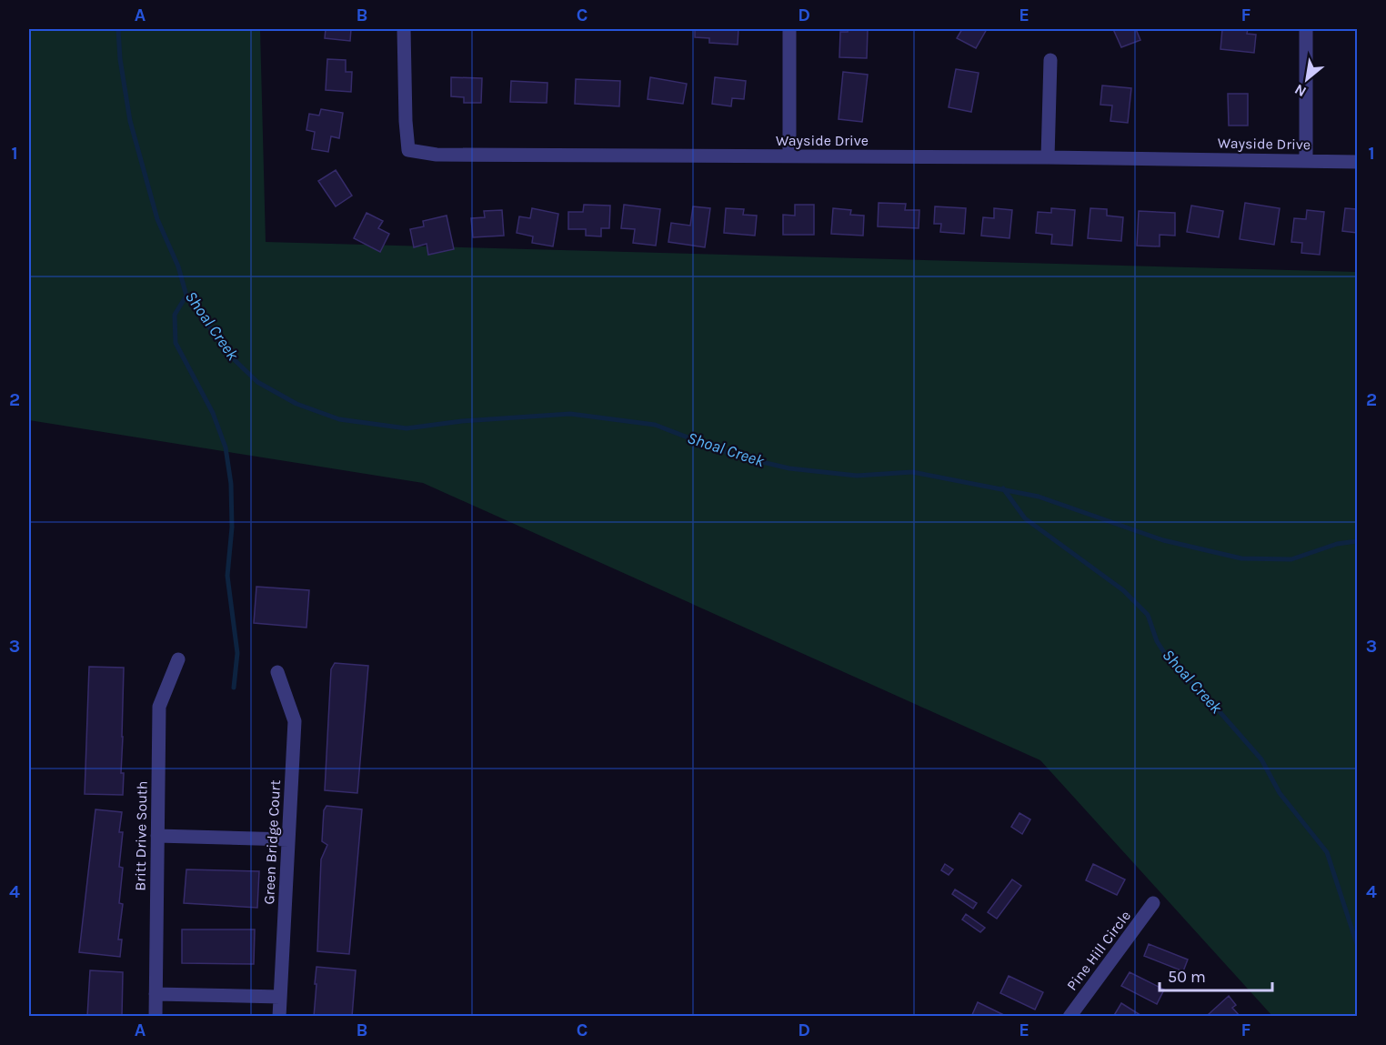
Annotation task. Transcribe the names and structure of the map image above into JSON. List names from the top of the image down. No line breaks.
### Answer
{"streets":{"street":["Wayside Drive","Britt Drive South","Green Bridge Court","Pine Hill Circle"]},"water":["Shoal Creek"],"scale_bar":"50 m","north":"bottom left","grid":{"columns":["A","B","C","D","E","F"],"rows":["1","2","3","4"]}}
